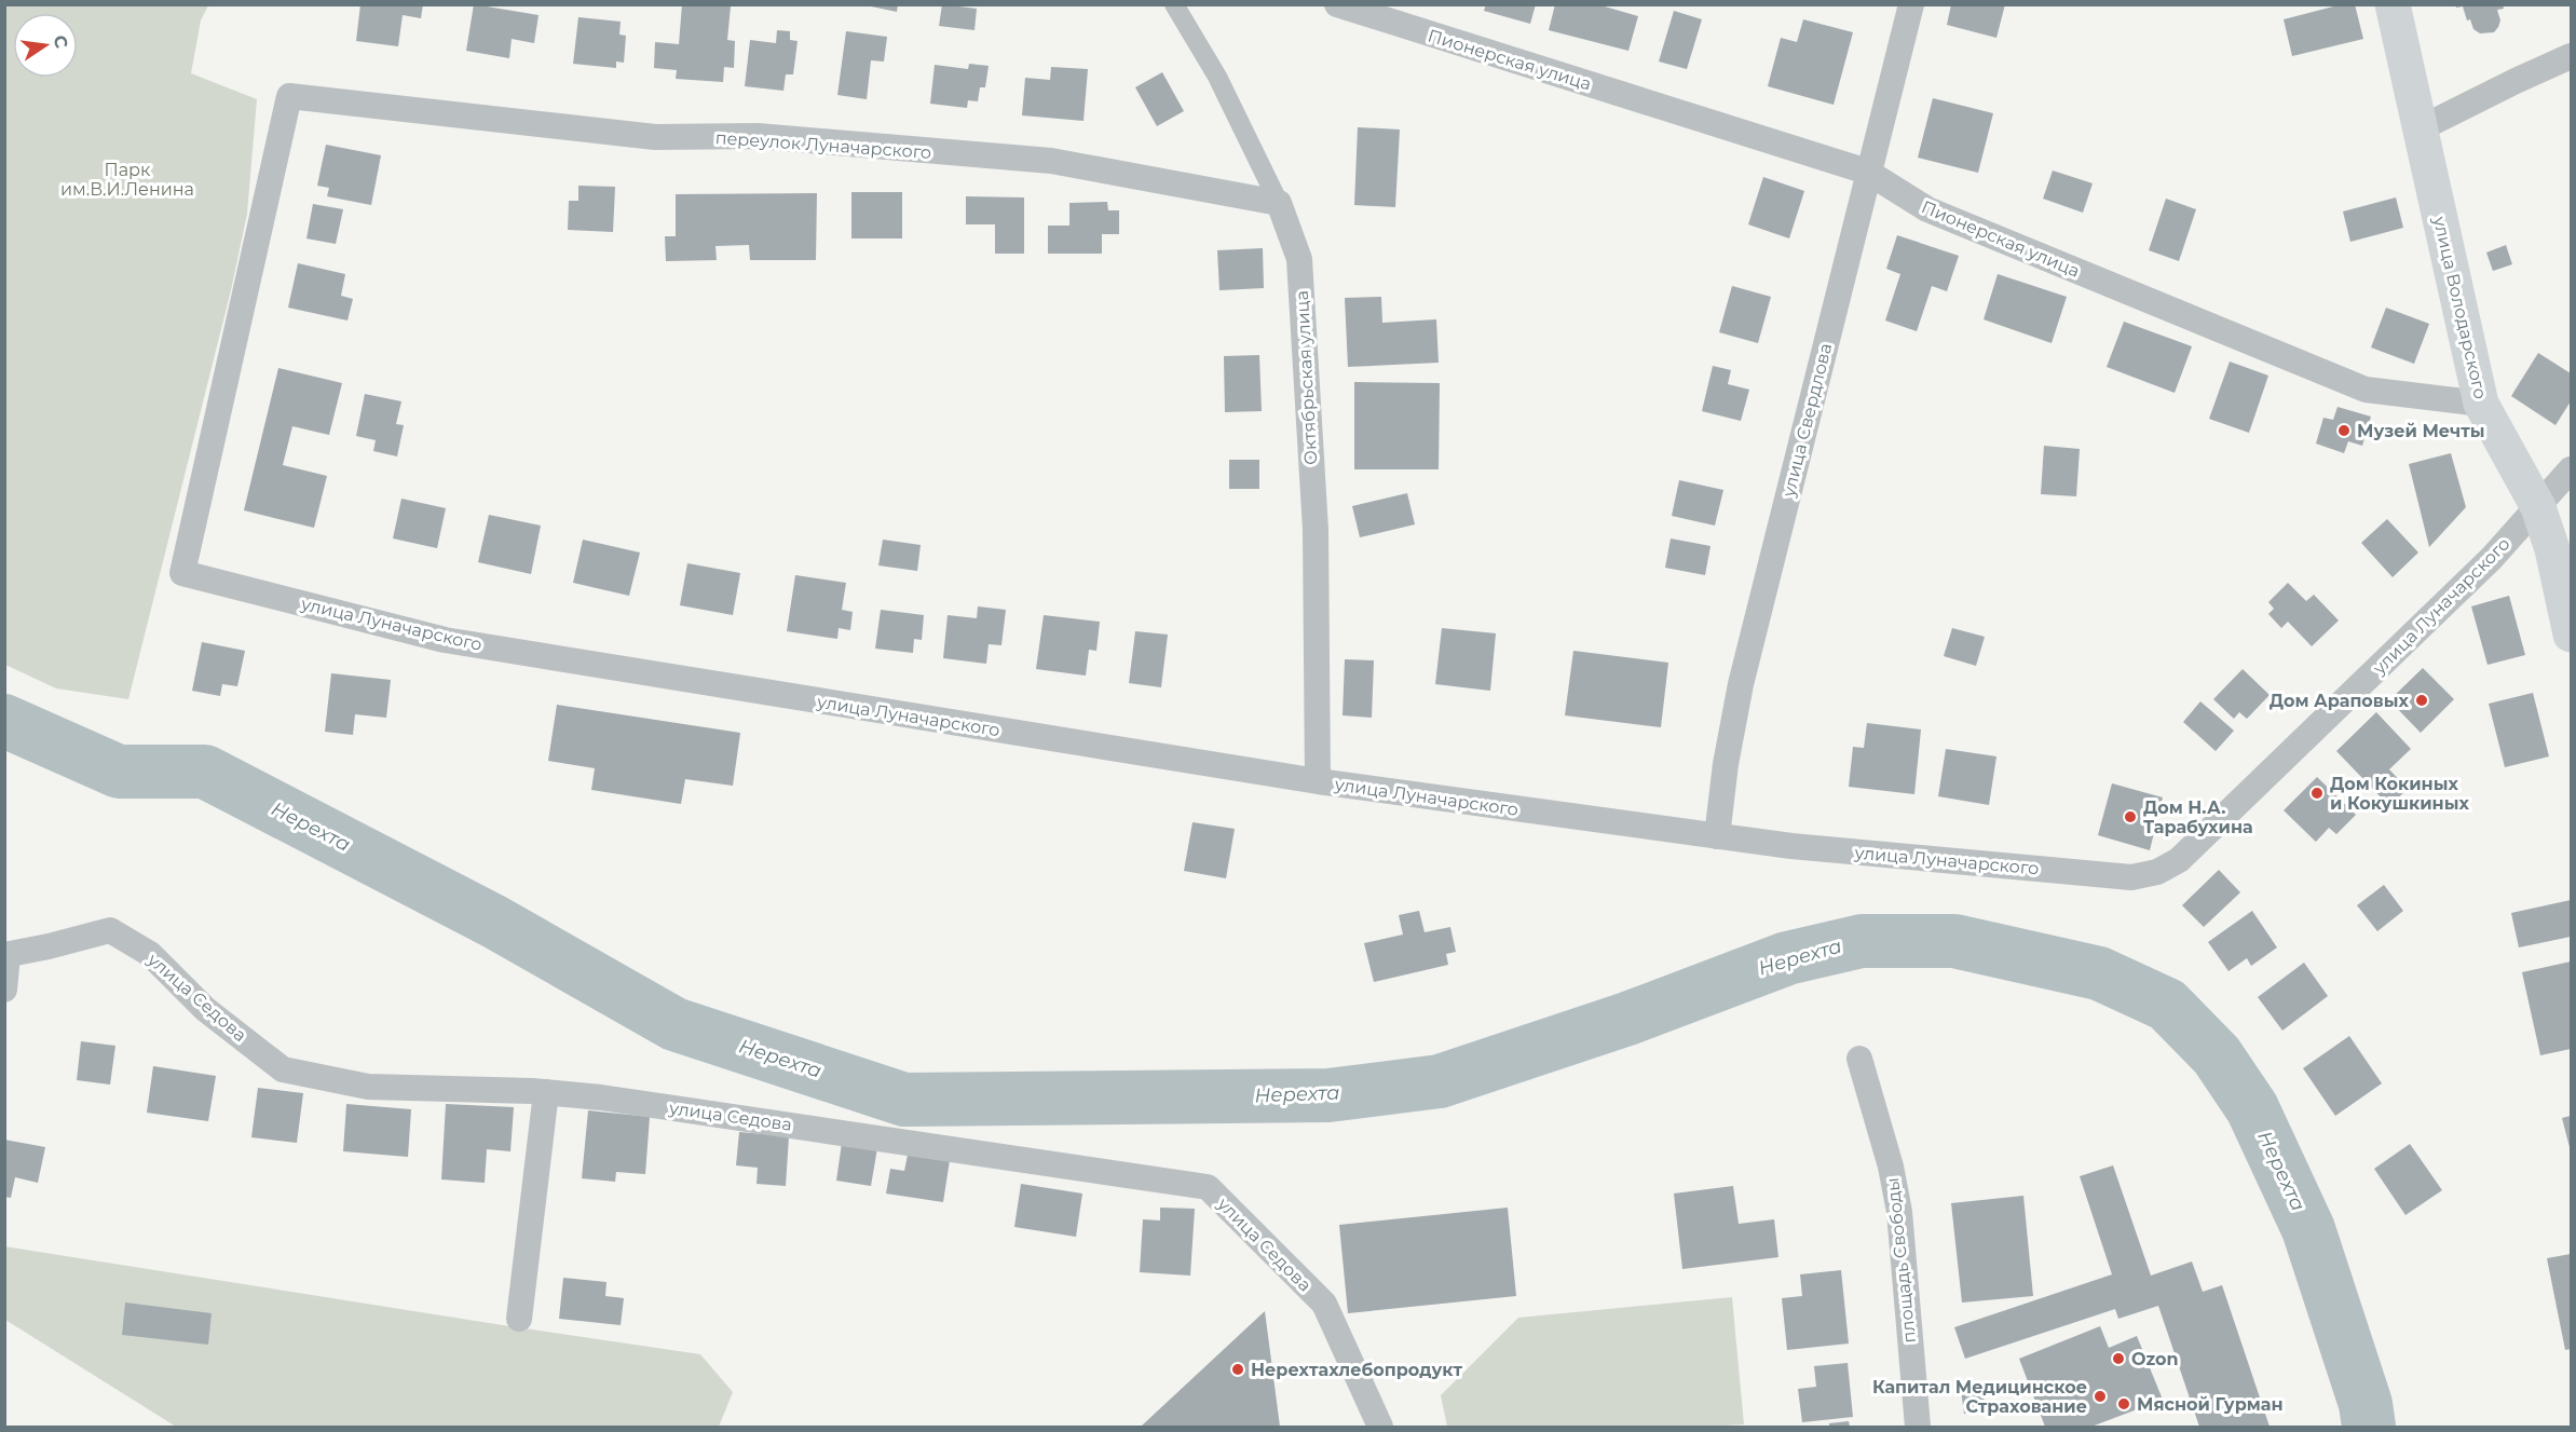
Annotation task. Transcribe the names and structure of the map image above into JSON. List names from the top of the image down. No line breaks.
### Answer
{"streets":{"main road":["улица Володарского"],"street":["Пионерская улица","переулок Луначарского","Октябрьская улица","улица Свердлова","улица Луначарского","улица Седова","площадь Свободы"]},"crossings":[["Пионерская улица","улица Володарского"],["Пионерская улица","улица Свердлова"],["переулок Луначарского","Октябрьская улица"],["переулок Луначарского","улица Луначарского"],["улица Володарского","улица Луначарского"],["Октябрьская улица","улица Луначарского"],["улица Свердлова","улица Луначарского"]],"water":["Нерехта"],"parks":["Парк им.В.И.Ленина"],"places":["Музей Мечты","Дом Араповых","Дом Кокиных и Кокушкиных","Дом Н.А. Тарабухина","Ozon","Нерехтахлебопродукт","Капитал Медицинское Страхование","Мясной Гурман"],"north":"right"}
